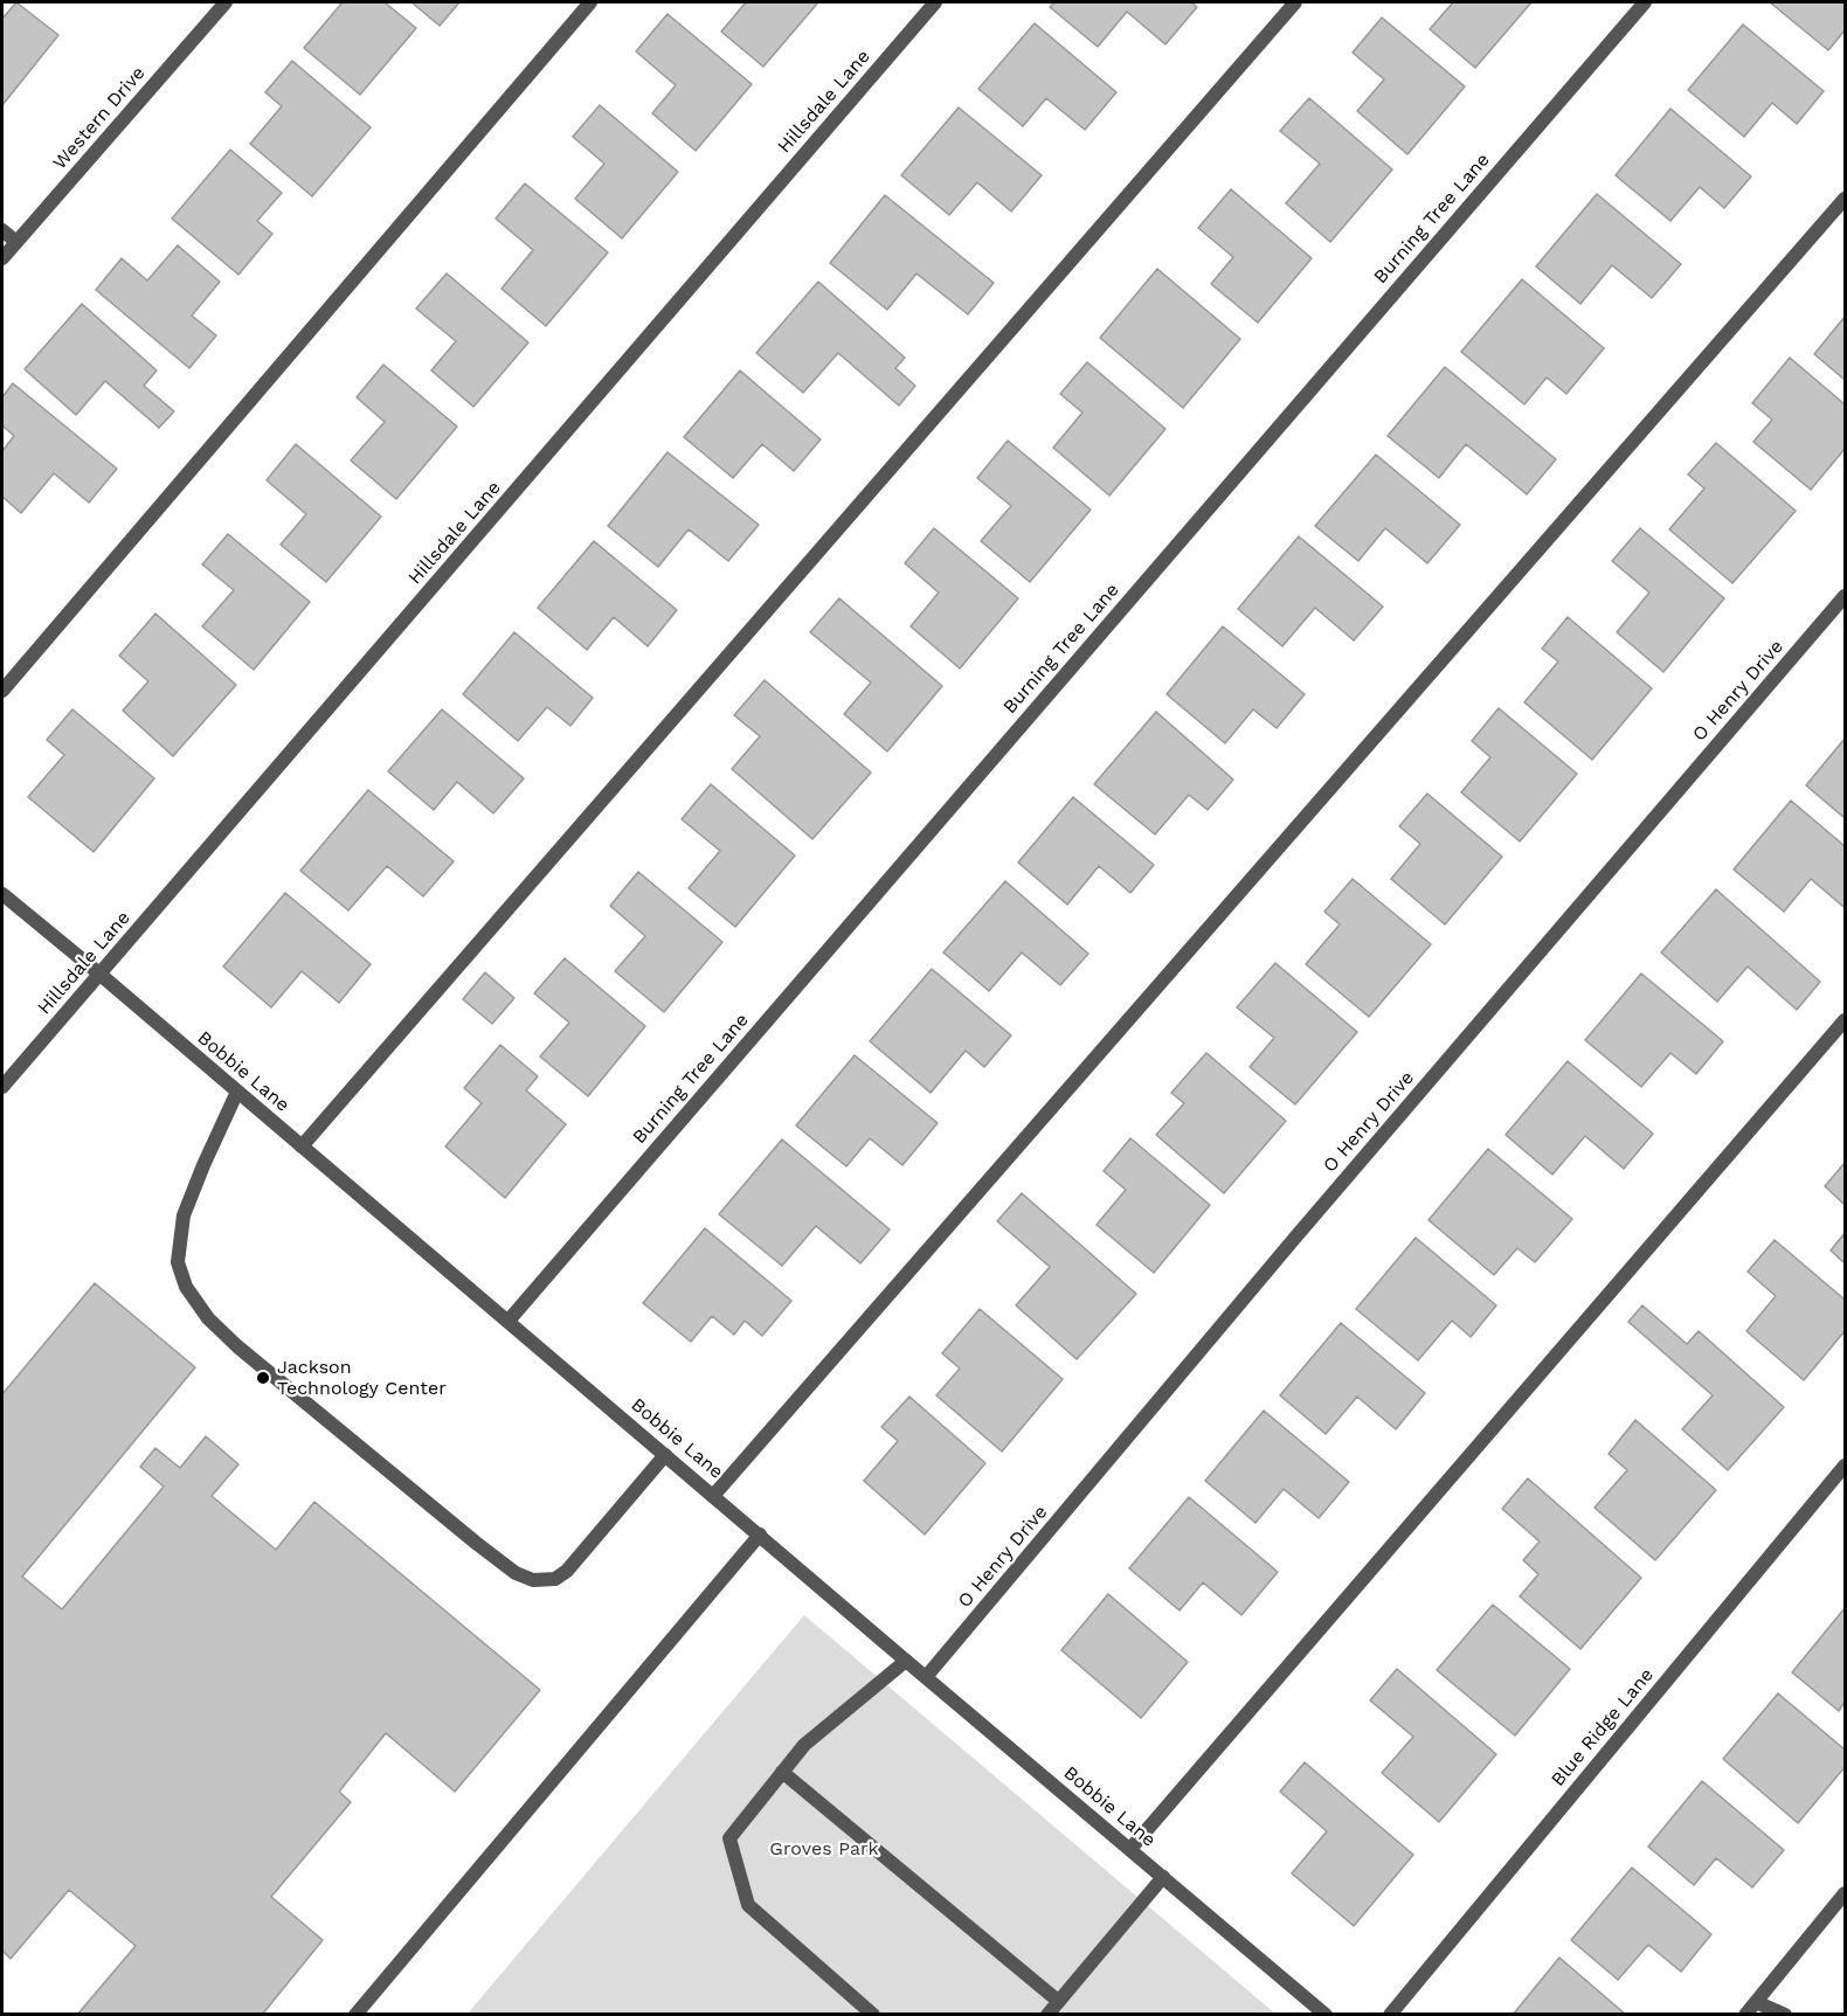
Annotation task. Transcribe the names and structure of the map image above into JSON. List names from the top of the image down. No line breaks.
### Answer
{"streets":{"street":["Hillsdale Lane","Western Drive","Burning Tree Lane","O Henry Drive","Bobbie Lane","Blue Ridge Lane"]},"crossings":[["Hillsdale Lane","Bobbie Lane"],["Burning Tree Lane","Bobbie Lane"],["O Henry Drive","Bobbie Lane"]],"parks":["Groves Park"],"places":["Jackson Technology Center"]}
